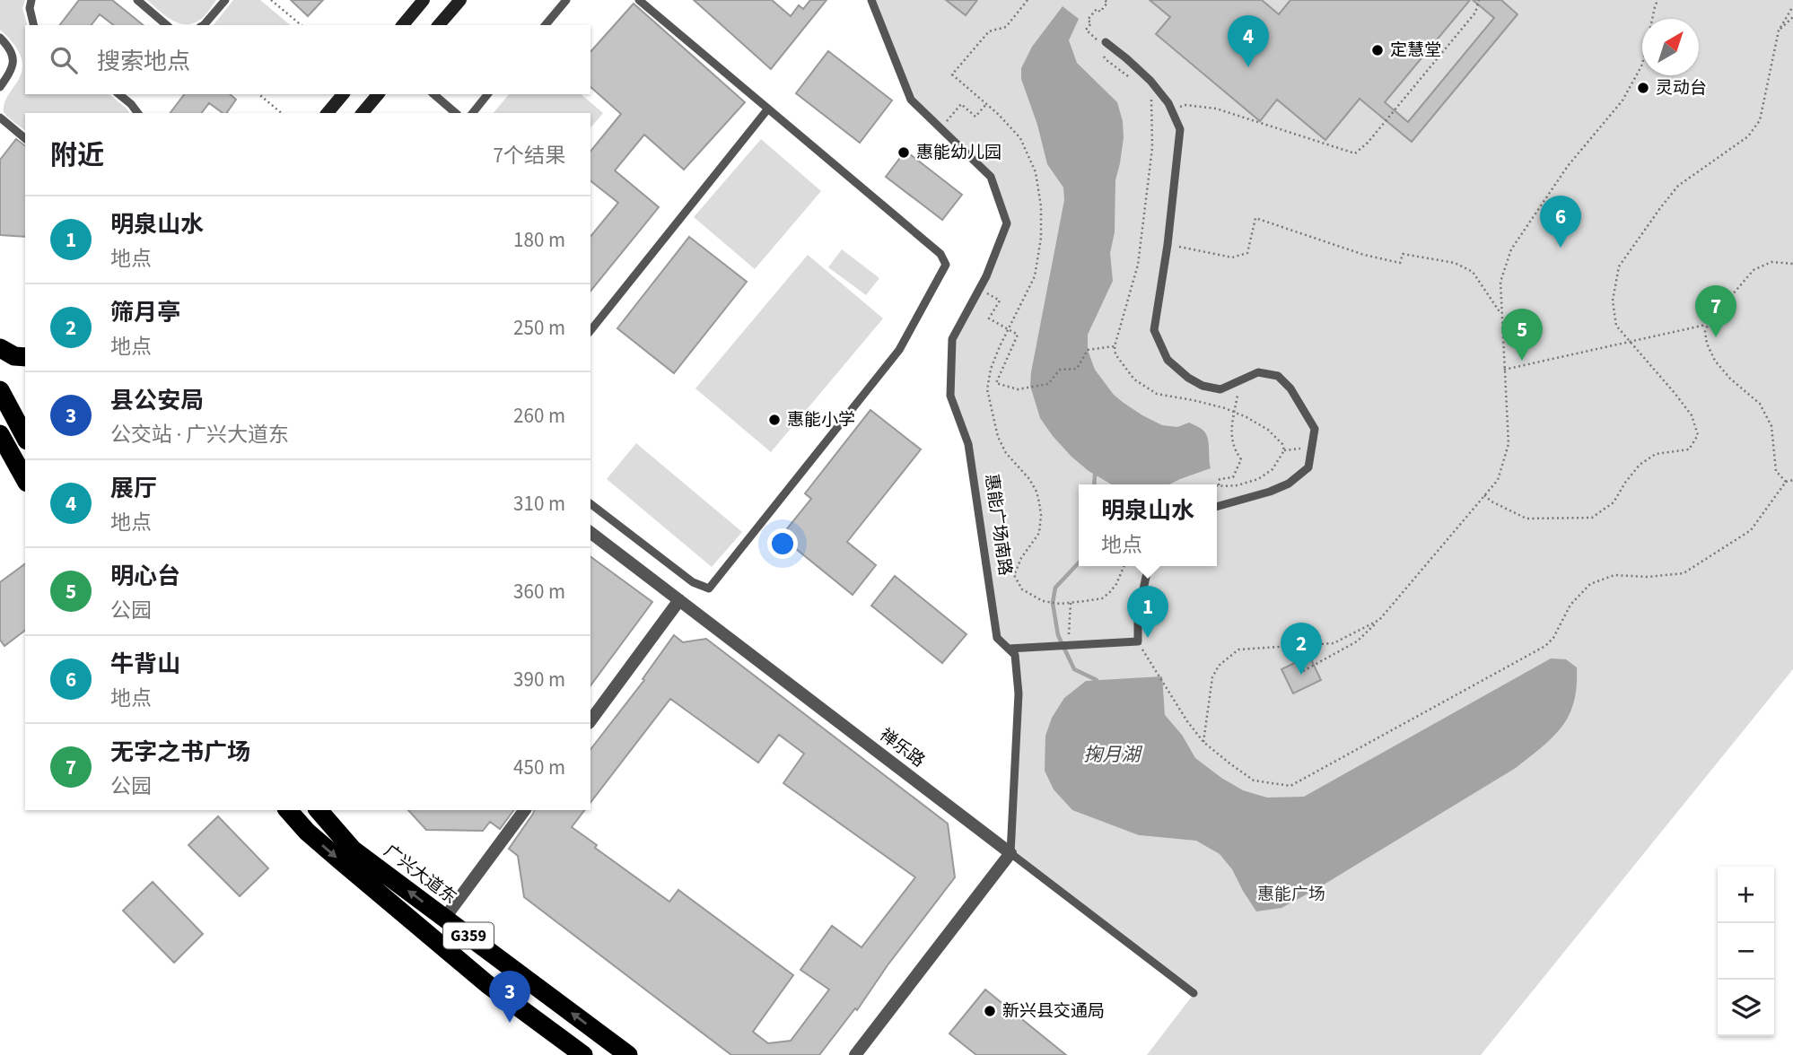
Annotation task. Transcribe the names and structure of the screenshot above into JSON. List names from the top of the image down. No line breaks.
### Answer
{"streets":{"highway":["广兴大道东","G359"],"street":["禅乐路"],"lane":["惠能广场南路"]},"crossings":[["惠能广场南路","禅乐路"]],"water":["掬月湖"],"parks":["惠能广场"],"places":["定慧堂","灵动台","惠能幼儿园","惠能小学","新兴县交通局"],"north":"top right","page":{"pins":["4","6","7","5","1","2","3"],"search":"搜索地点","heading":["附近","7个结果"],"list":[{"mark":"1","name":"明泉山水","note":"地点","value":"180 m"},{"mark":"2","name":"筛月亭","note":"地点","value":"250 m"},{"mark":"3","name":"县公安局","note":"公交站 · 广兴大道东","value":"260 m"},{"mark":"4","name":"展厅","note":"地点","value":"310 m"},{"mark":"5","name":"明心台","note":"公园","value":"360 m"},{"mark":"6","name":"牛背山","note":"地点","value":"390 m"},{"mark":"7","name":"无字之书广场","note":"公园","value":"450 m"}],"popup":["明泉山水","地点"],"map_buttons":["+","−"]}}
